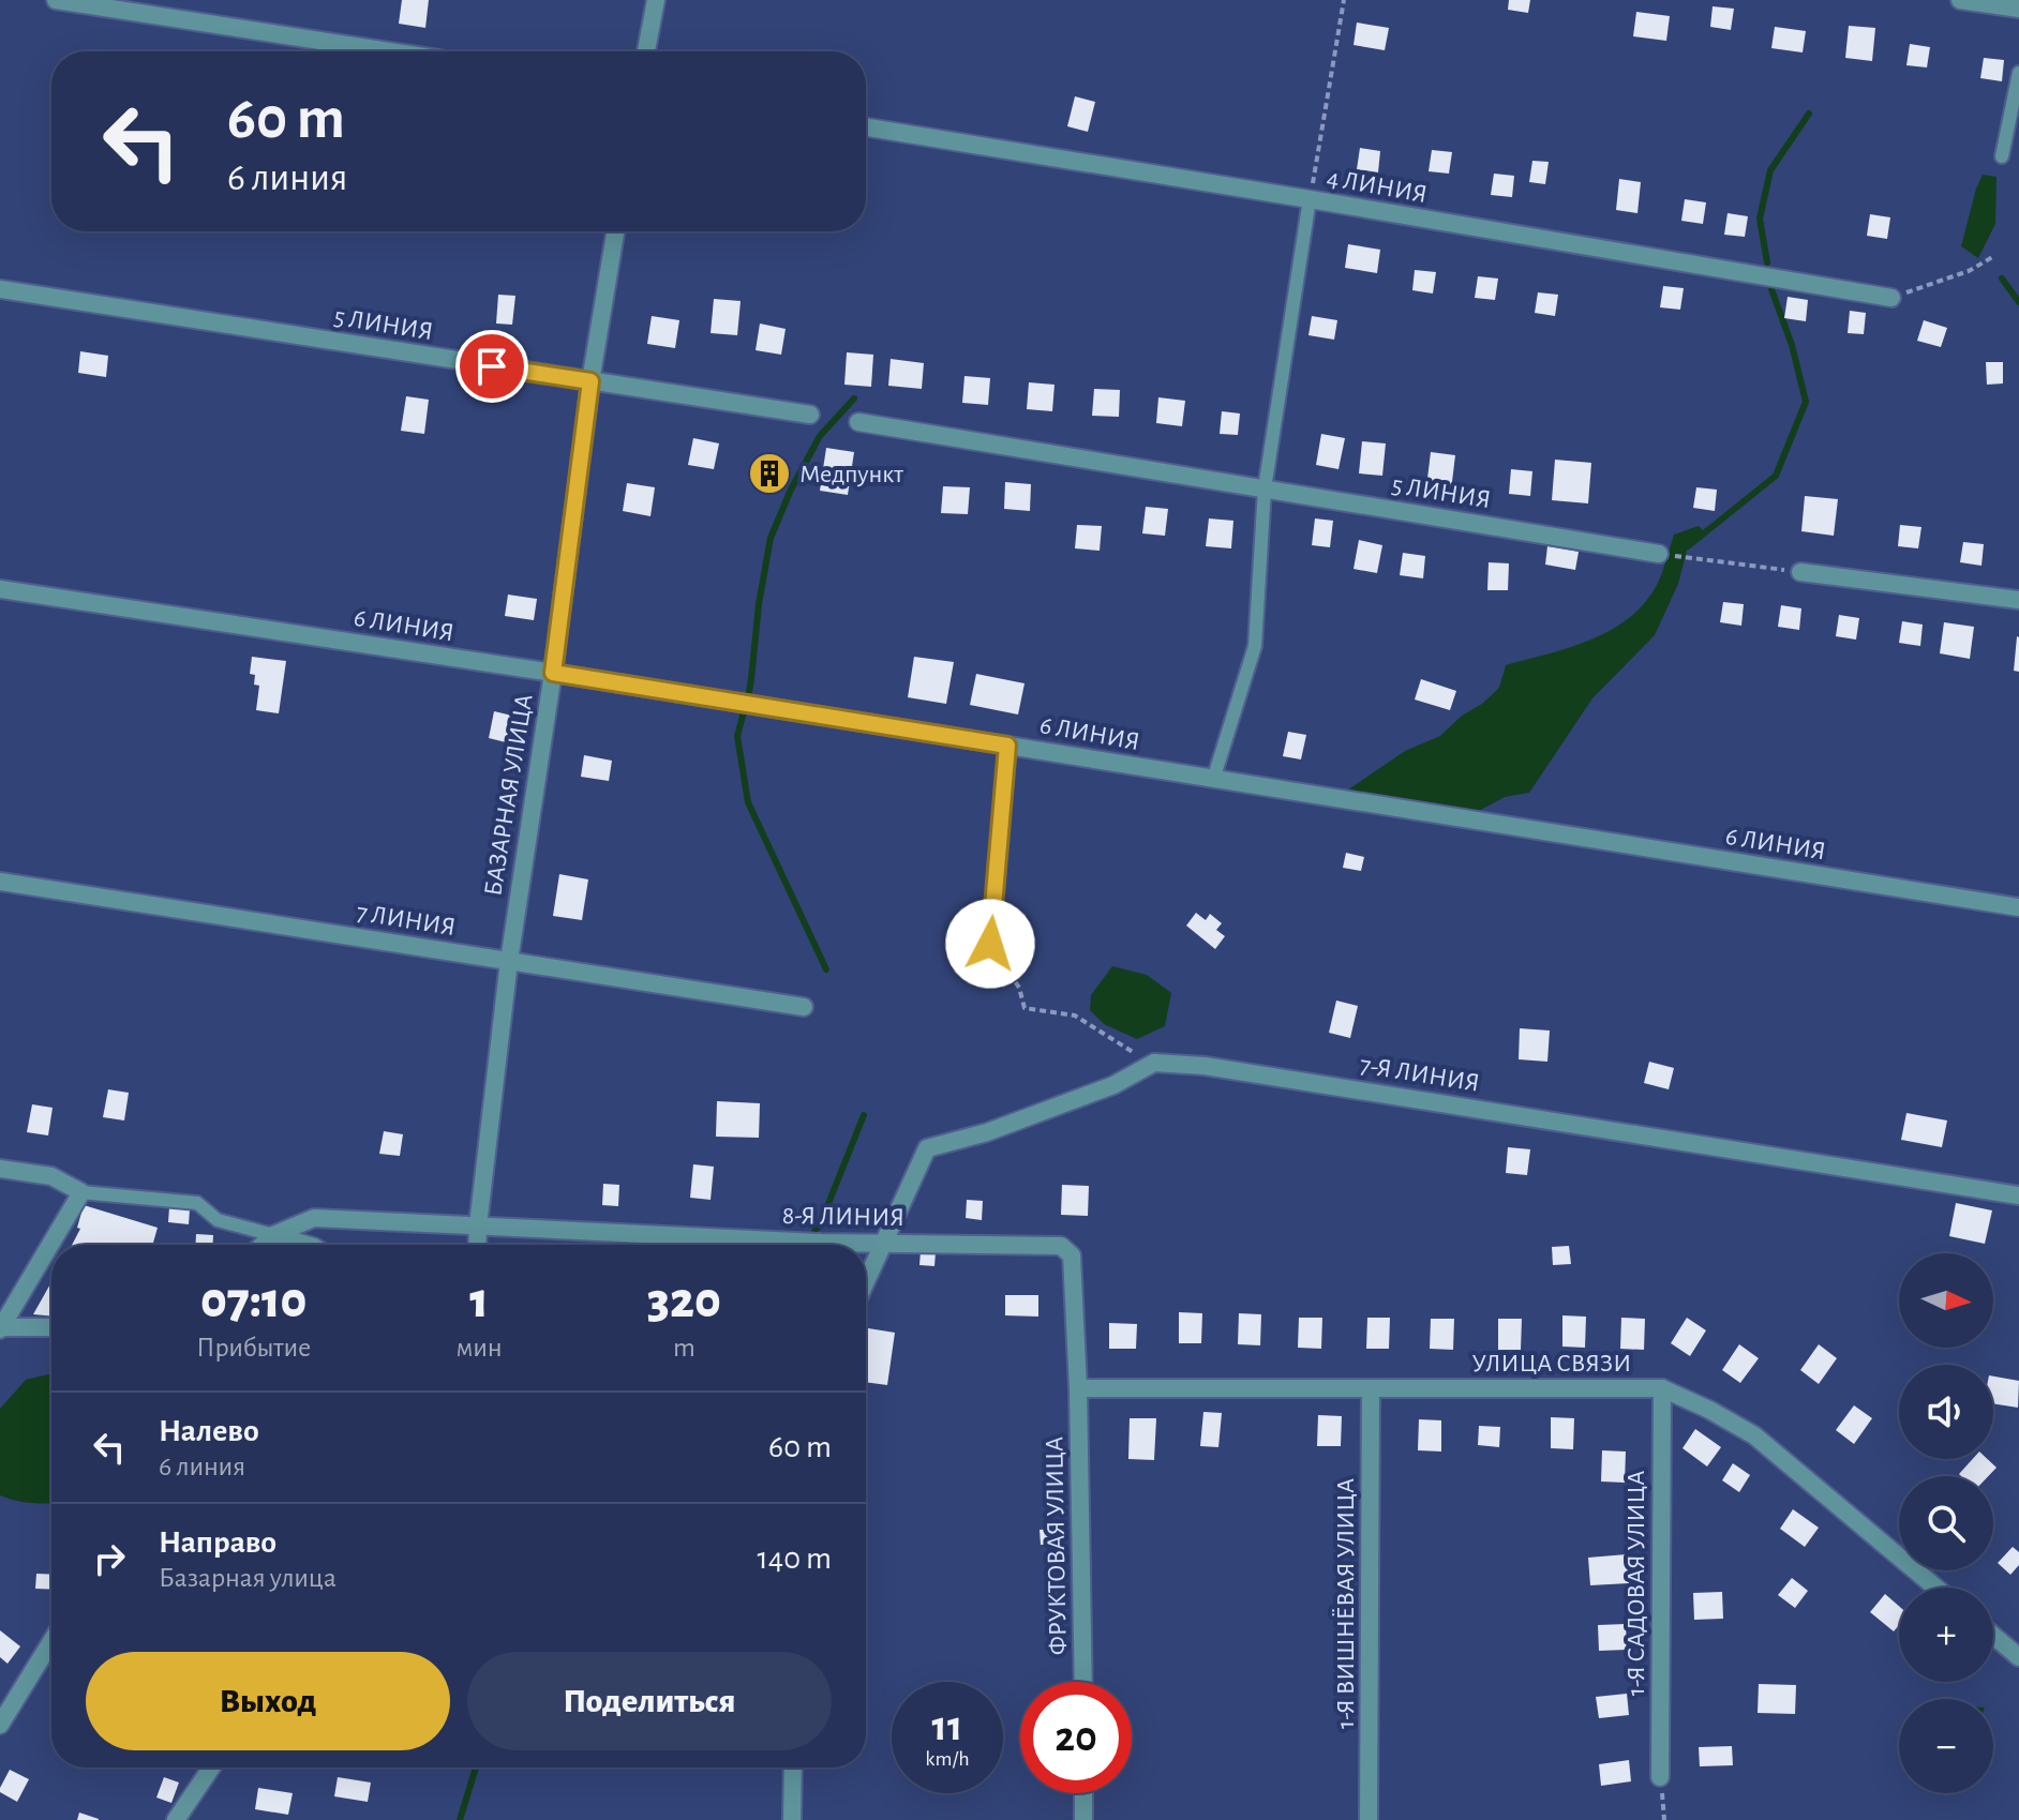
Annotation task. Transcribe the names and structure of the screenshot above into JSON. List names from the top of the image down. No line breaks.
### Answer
{"streets":{"street":["4 ЛИНИЯ","5 ЛИНИЯ","6 ЛИНИЯ","БАЗАРНАЯ УЛИЦА","7 ЛИНИЯ","7-Я ЛИНИЯ","8-Я ЛИНИЯ","УЛИЦА СВЯЗИ","ФРУКТОВАЯ УЛИЦА","1-Я САДОВАЯ УЛИЦА","1-Я ВИШНЁВАЯ УЛИЦА"]},"crossings":[["5 ЛИНИЯ","БАЗАРНАЯ УЛИЦА"],["6 ЛИНИЯ","БАЗАРНАЯ УЛИЦА"],["БАЗАРНАЯ УЛИЦА","7 ЛИНИЯ"],["БАЗАРНАЯ УЛИЦА","8-Я ЛИНИЯ"],["8-Я ЛИНИЯ","УЛИЦА СВЯЗИ"],["8-Я ЛИНИЯ","ФРУКТОВАЯ УЛИЦА"],["УЛИЦА СВЯЗИ","ФРУКТОВАЯ УЛИЦА"],["УЛИЦА СВЯЗИ","1-Я САДОВАЯ УЛИЦА"],["УЛИЦА СВЯЗИ","1-Я ВИШНЁВАЯ УЛИЦА"]],"places":{"building":["Медпункт"]},"north":"right","page":{"turn":["60 m","6 линия"],"eta":["07:10","Прибытие","1","мин","320","m"],"map_buttons":["+","−"],"list":[{"name":"Налево","note":"6 линия","value":"60 m"},{"name":"Направо","note":"Базарная улица","value":"140 m"}],"buttons":["Выход","Поделиться"],"speed":"11 km/h","limit":"20"}}
